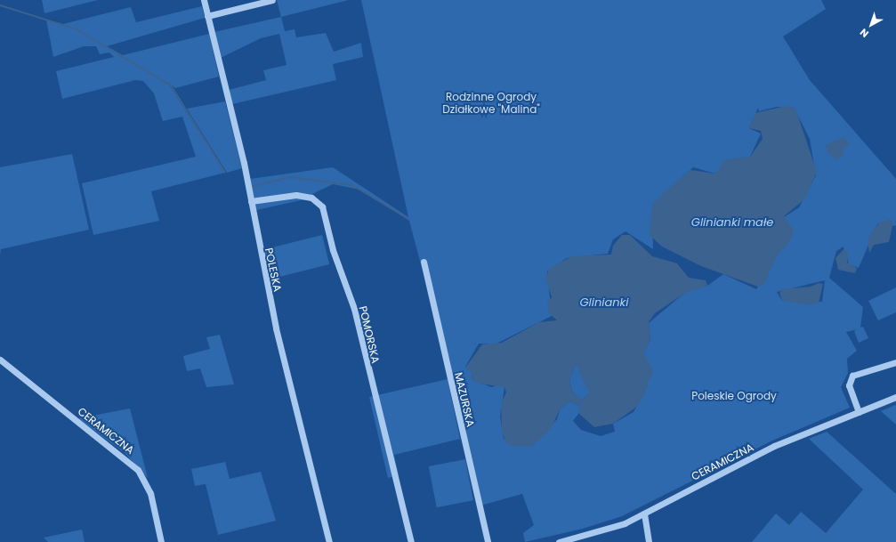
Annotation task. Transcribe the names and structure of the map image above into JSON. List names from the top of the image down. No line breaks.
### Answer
{"streets":{"street":["POLESKA","POMORSKA","MAZURSKA","CERAMICZNA"]},"crossings":[["POLESKA","POMORSKA"]],"water":["Glinianki małe","Glinianki"],"parks":["Rodzinne Ogrody Działkowe \"Malina\"","Poleskie Ogrody"],"north":"bottom left"}
